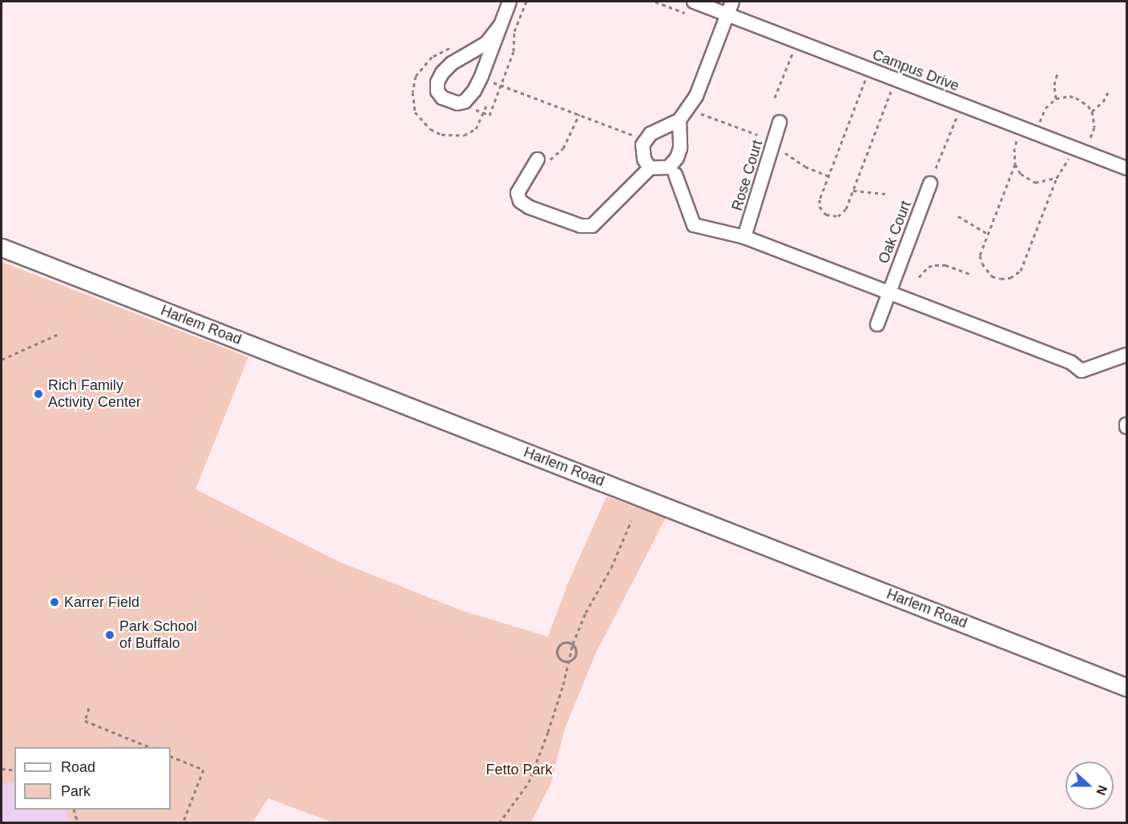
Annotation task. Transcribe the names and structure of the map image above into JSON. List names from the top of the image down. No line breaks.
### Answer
{"streets":{"main road":["Harlem Road"],"street":["Campus Drive","Rose Court","Oak Court"]},"parks":["Fetto Park"],"places":["Rich Family Activity Center","Karrer Field","Park School of Buffalo"],"legend":["Road","Park"],"north":"right"}
